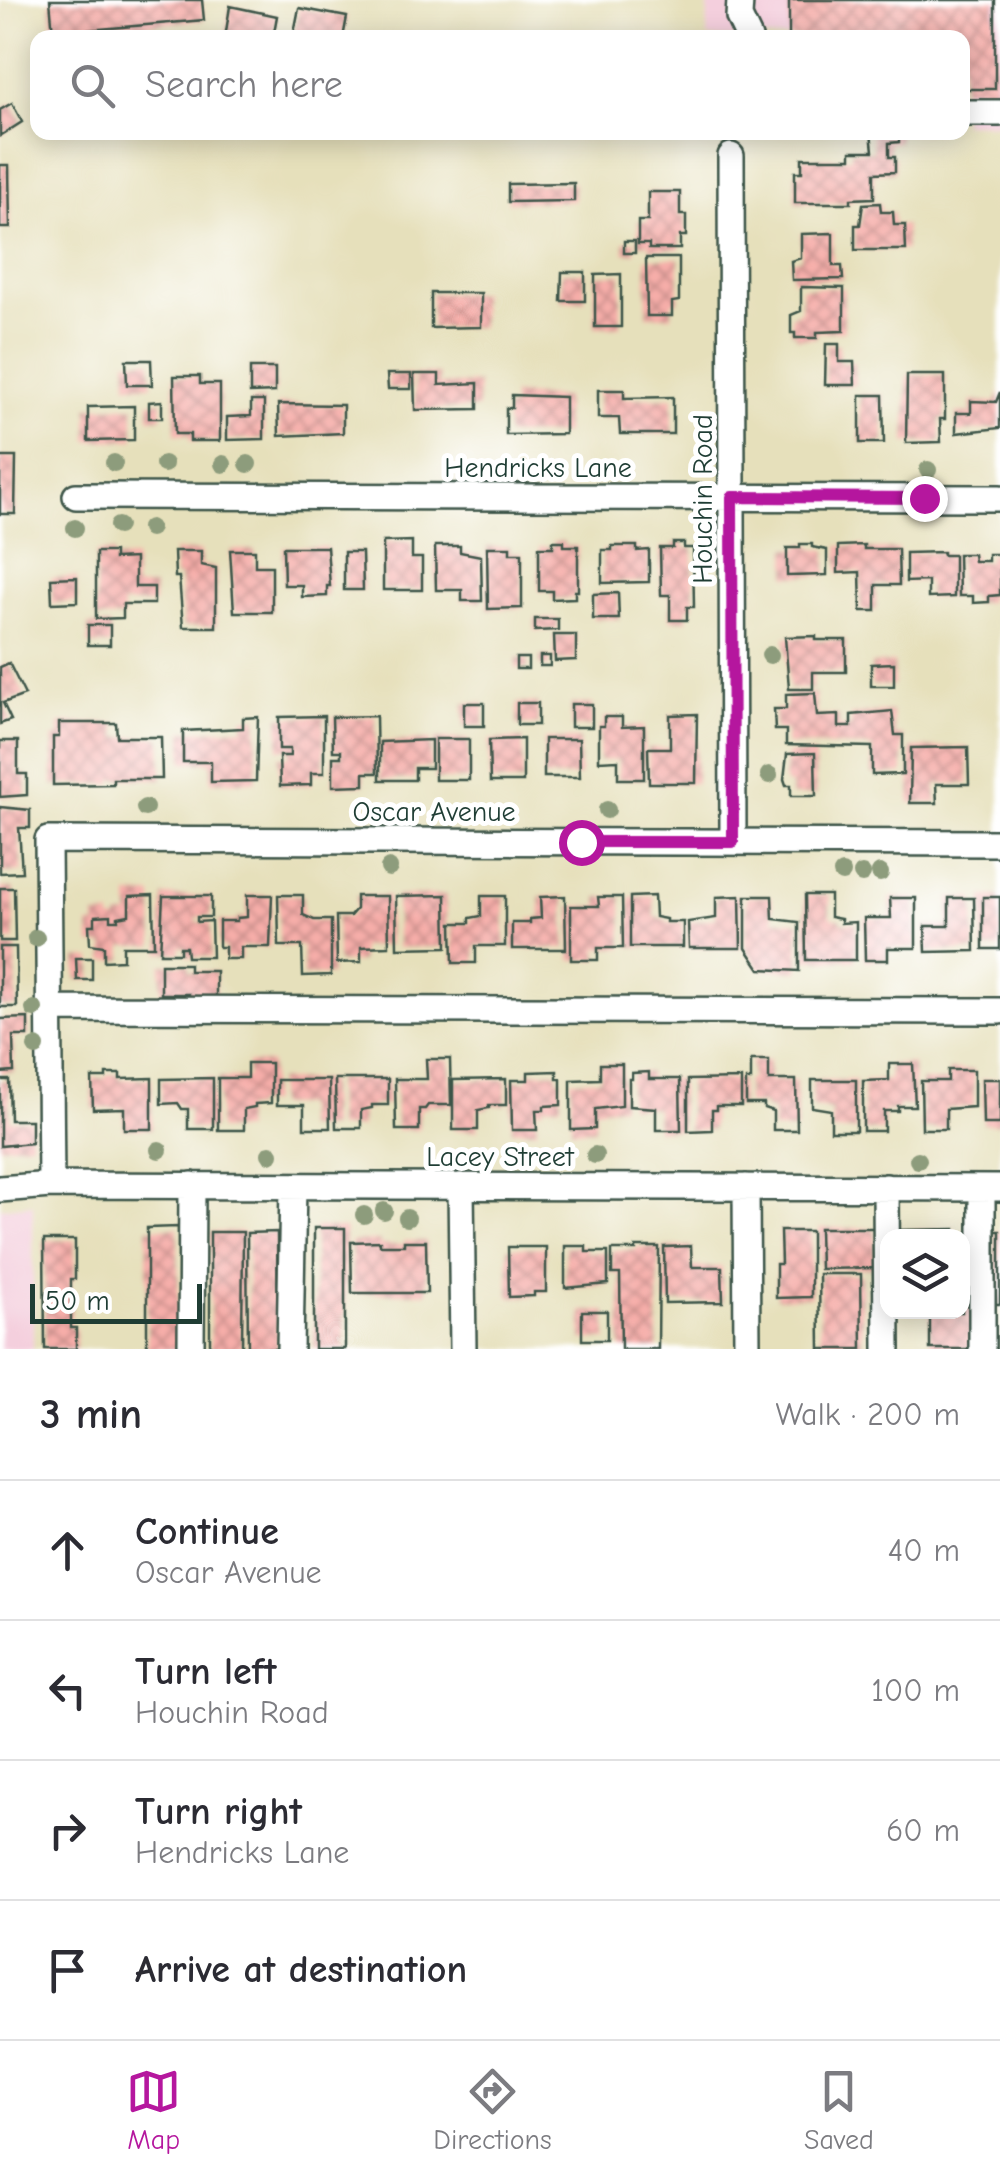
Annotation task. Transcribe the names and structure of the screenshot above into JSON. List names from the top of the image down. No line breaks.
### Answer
{"streets":{"street":["Hendricks Lane","Houchin Road","Oscar Avenue","Lacey Street"]},"crossings":[["Hendricks Lane","Houchin Road"],["Houchin Road","Oscar Avenue"]],"scale_bar":"50 m","page":{"search":"Search here","scale":"50 m","heading":["3 min","Walk · 200 m"],"list":[["Continue","Oscar Avenue","40 m"],["Turn left","Houchin Road","100 m"],["Turn right","Hendricks Lane","60 m"],"Arrive at destination"],"nav":["Map","Directions","Saved"]}}
